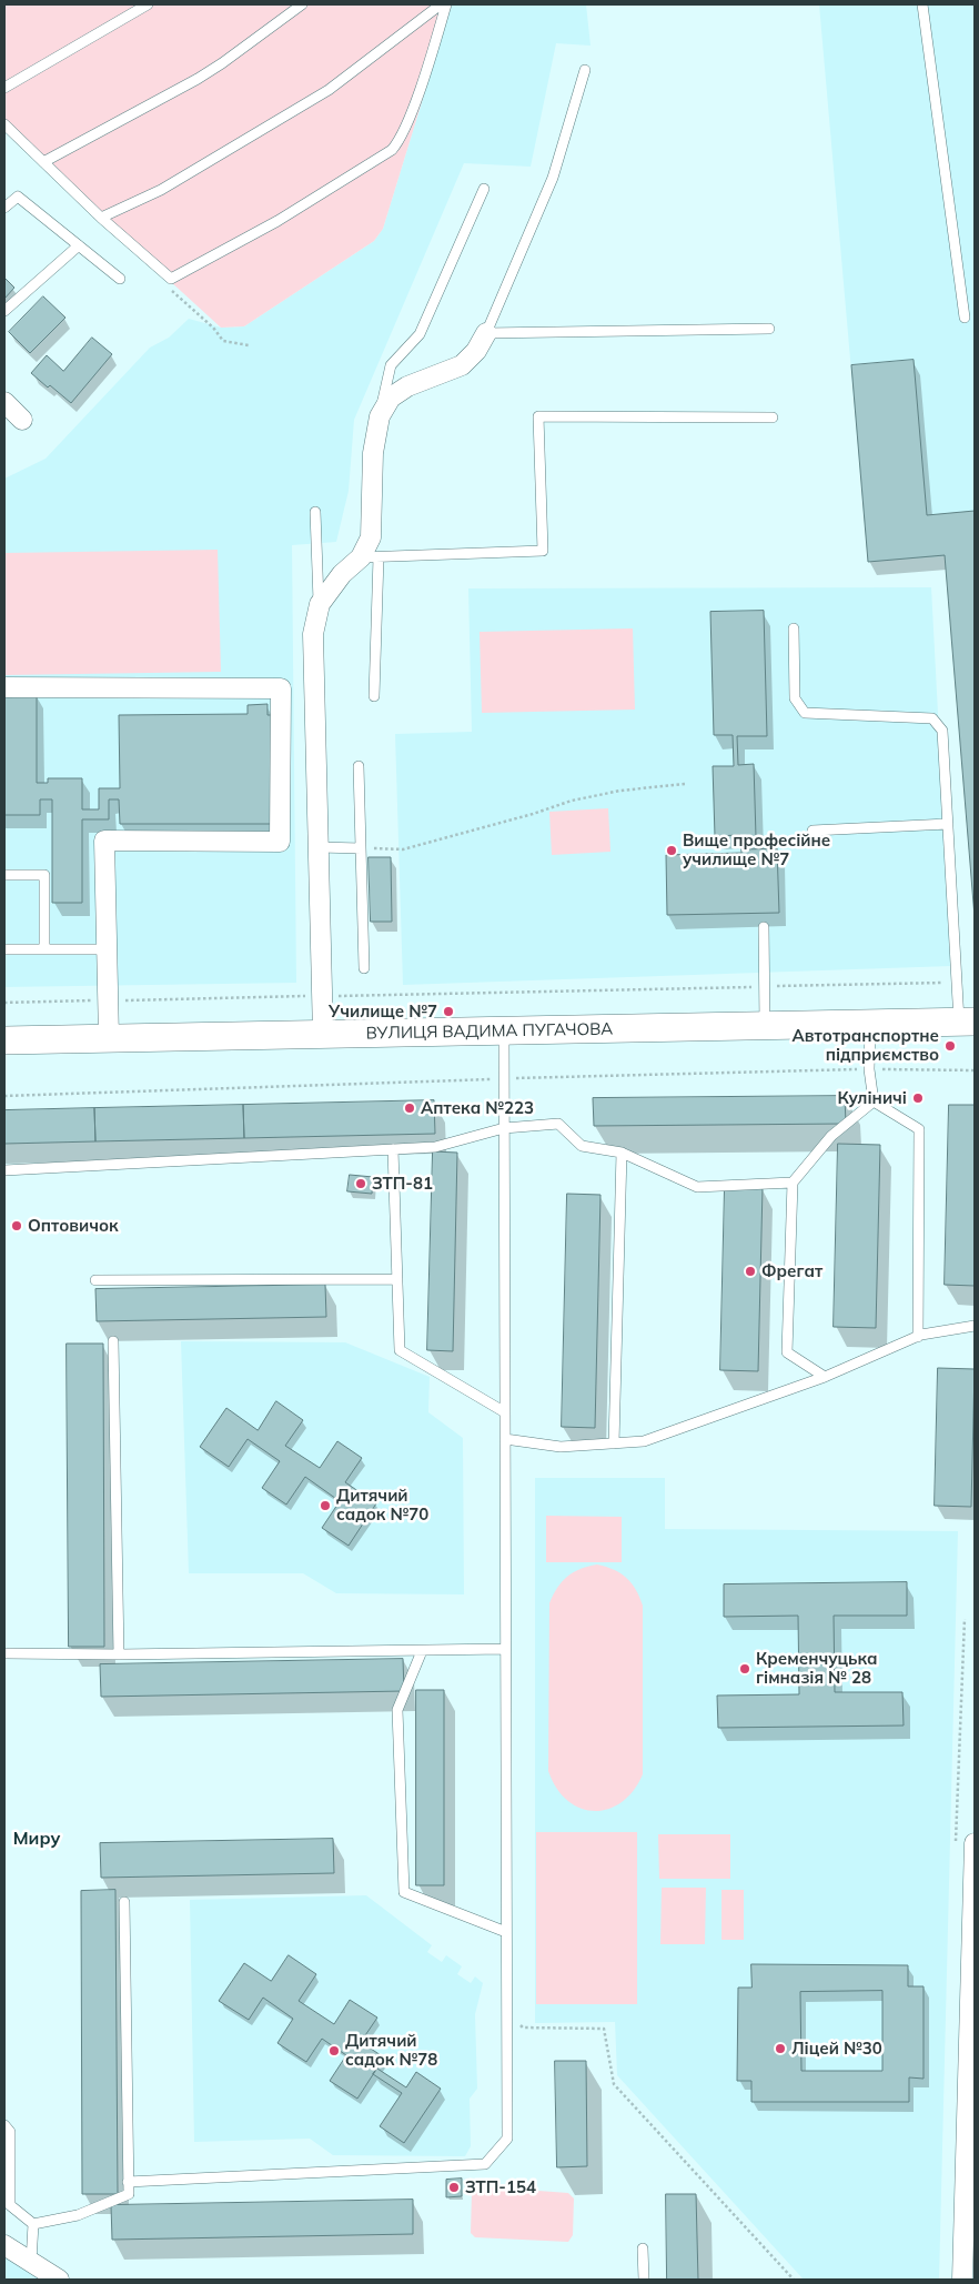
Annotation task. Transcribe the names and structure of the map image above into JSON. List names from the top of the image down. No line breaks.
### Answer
{"streets":{"street":["ВУЛИЦЯ ВАДИМА ПУГАЧОВА"]},"districts":["Миру"],"places":["Вище професійне училище №7","Училище №7","Автотранспортне підприємство","Куліничі","Аптека №223","ЗТП-81","Оптовичок","Фрегат","Дитячий садок №70","Кременчуцька гімназія № 28","Ліцей №30","Дитячий садок №78","ЗТП-154"]}
